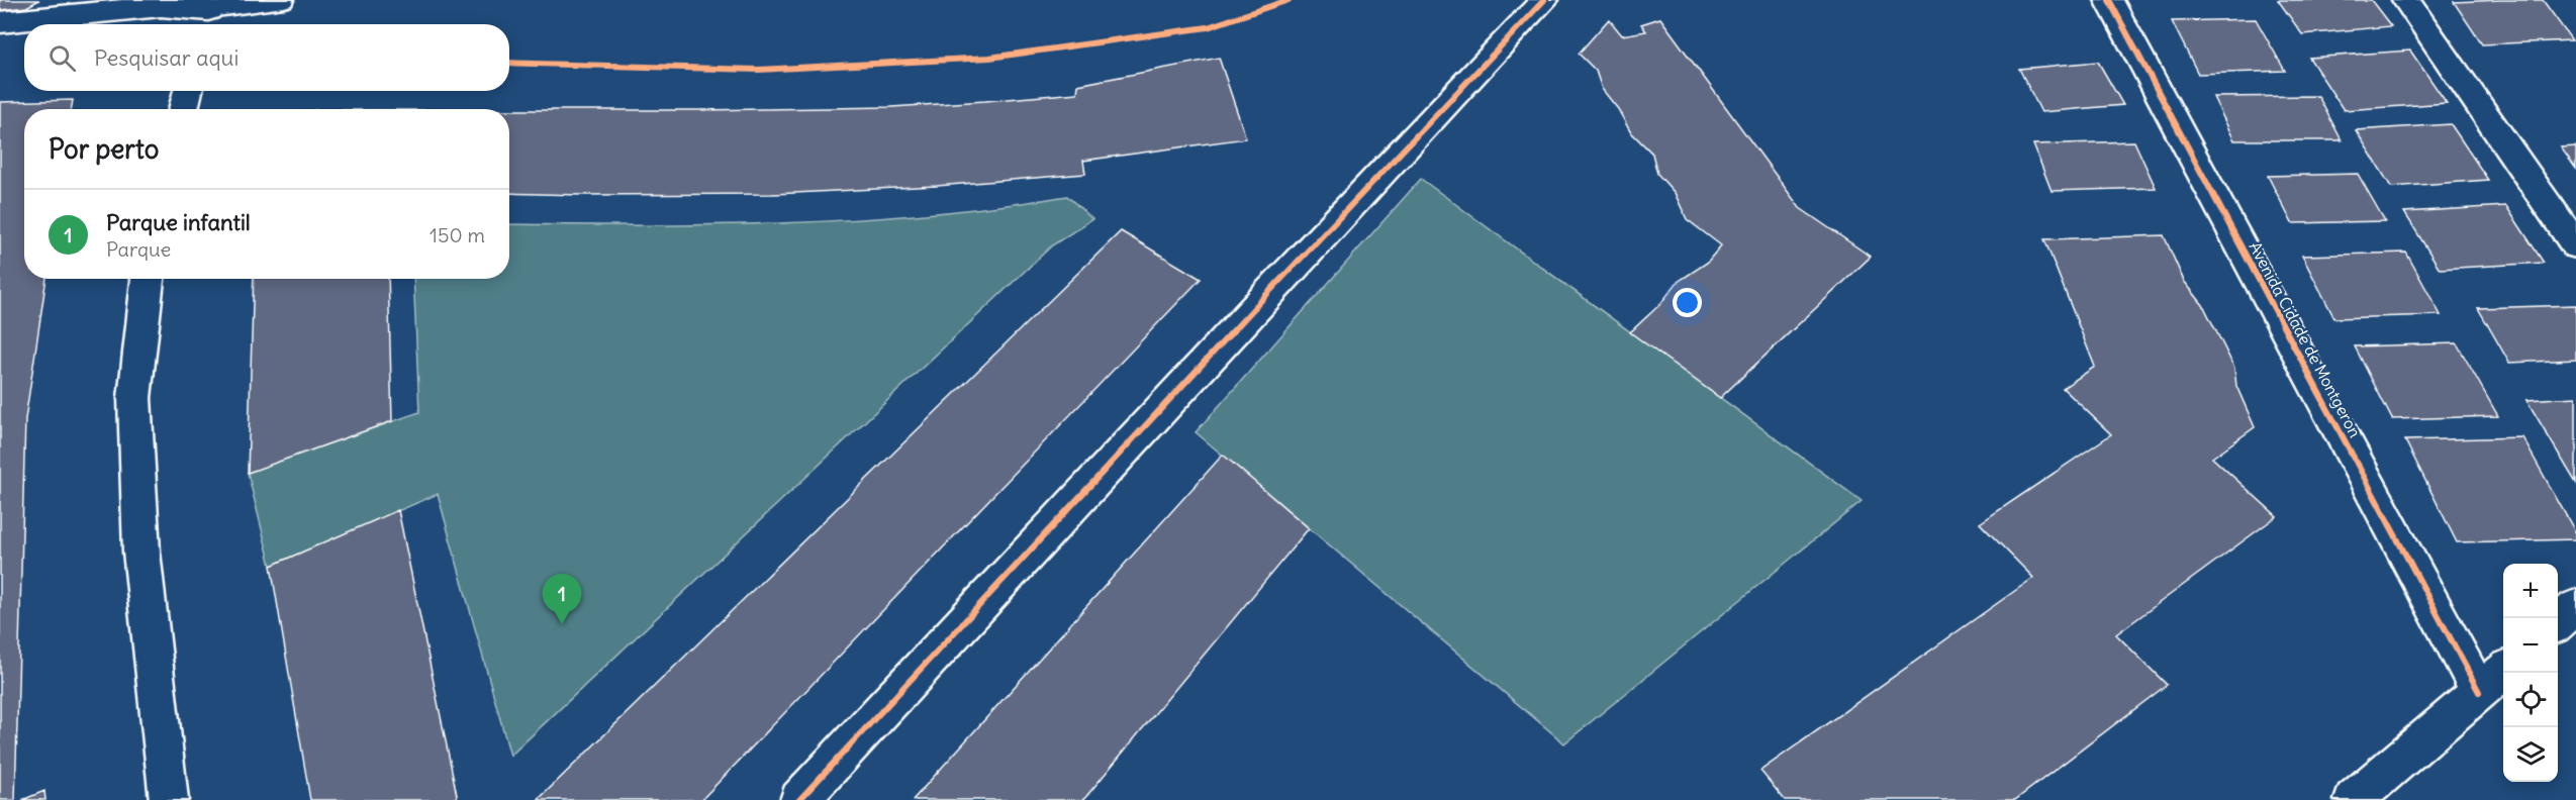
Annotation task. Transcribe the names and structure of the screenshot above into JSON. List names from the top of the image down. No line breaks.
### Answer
{"streets":{"street":["Avenida Cidade de Montgeron"]},"page":{"search":"Pesquisar aqui","heading":"Por perto","list":[{"mark":"1","name":"Parque infantil","note":"Parque","value":"150 m"}],"map_buttons":["+","−"],"pins":"1"}}
